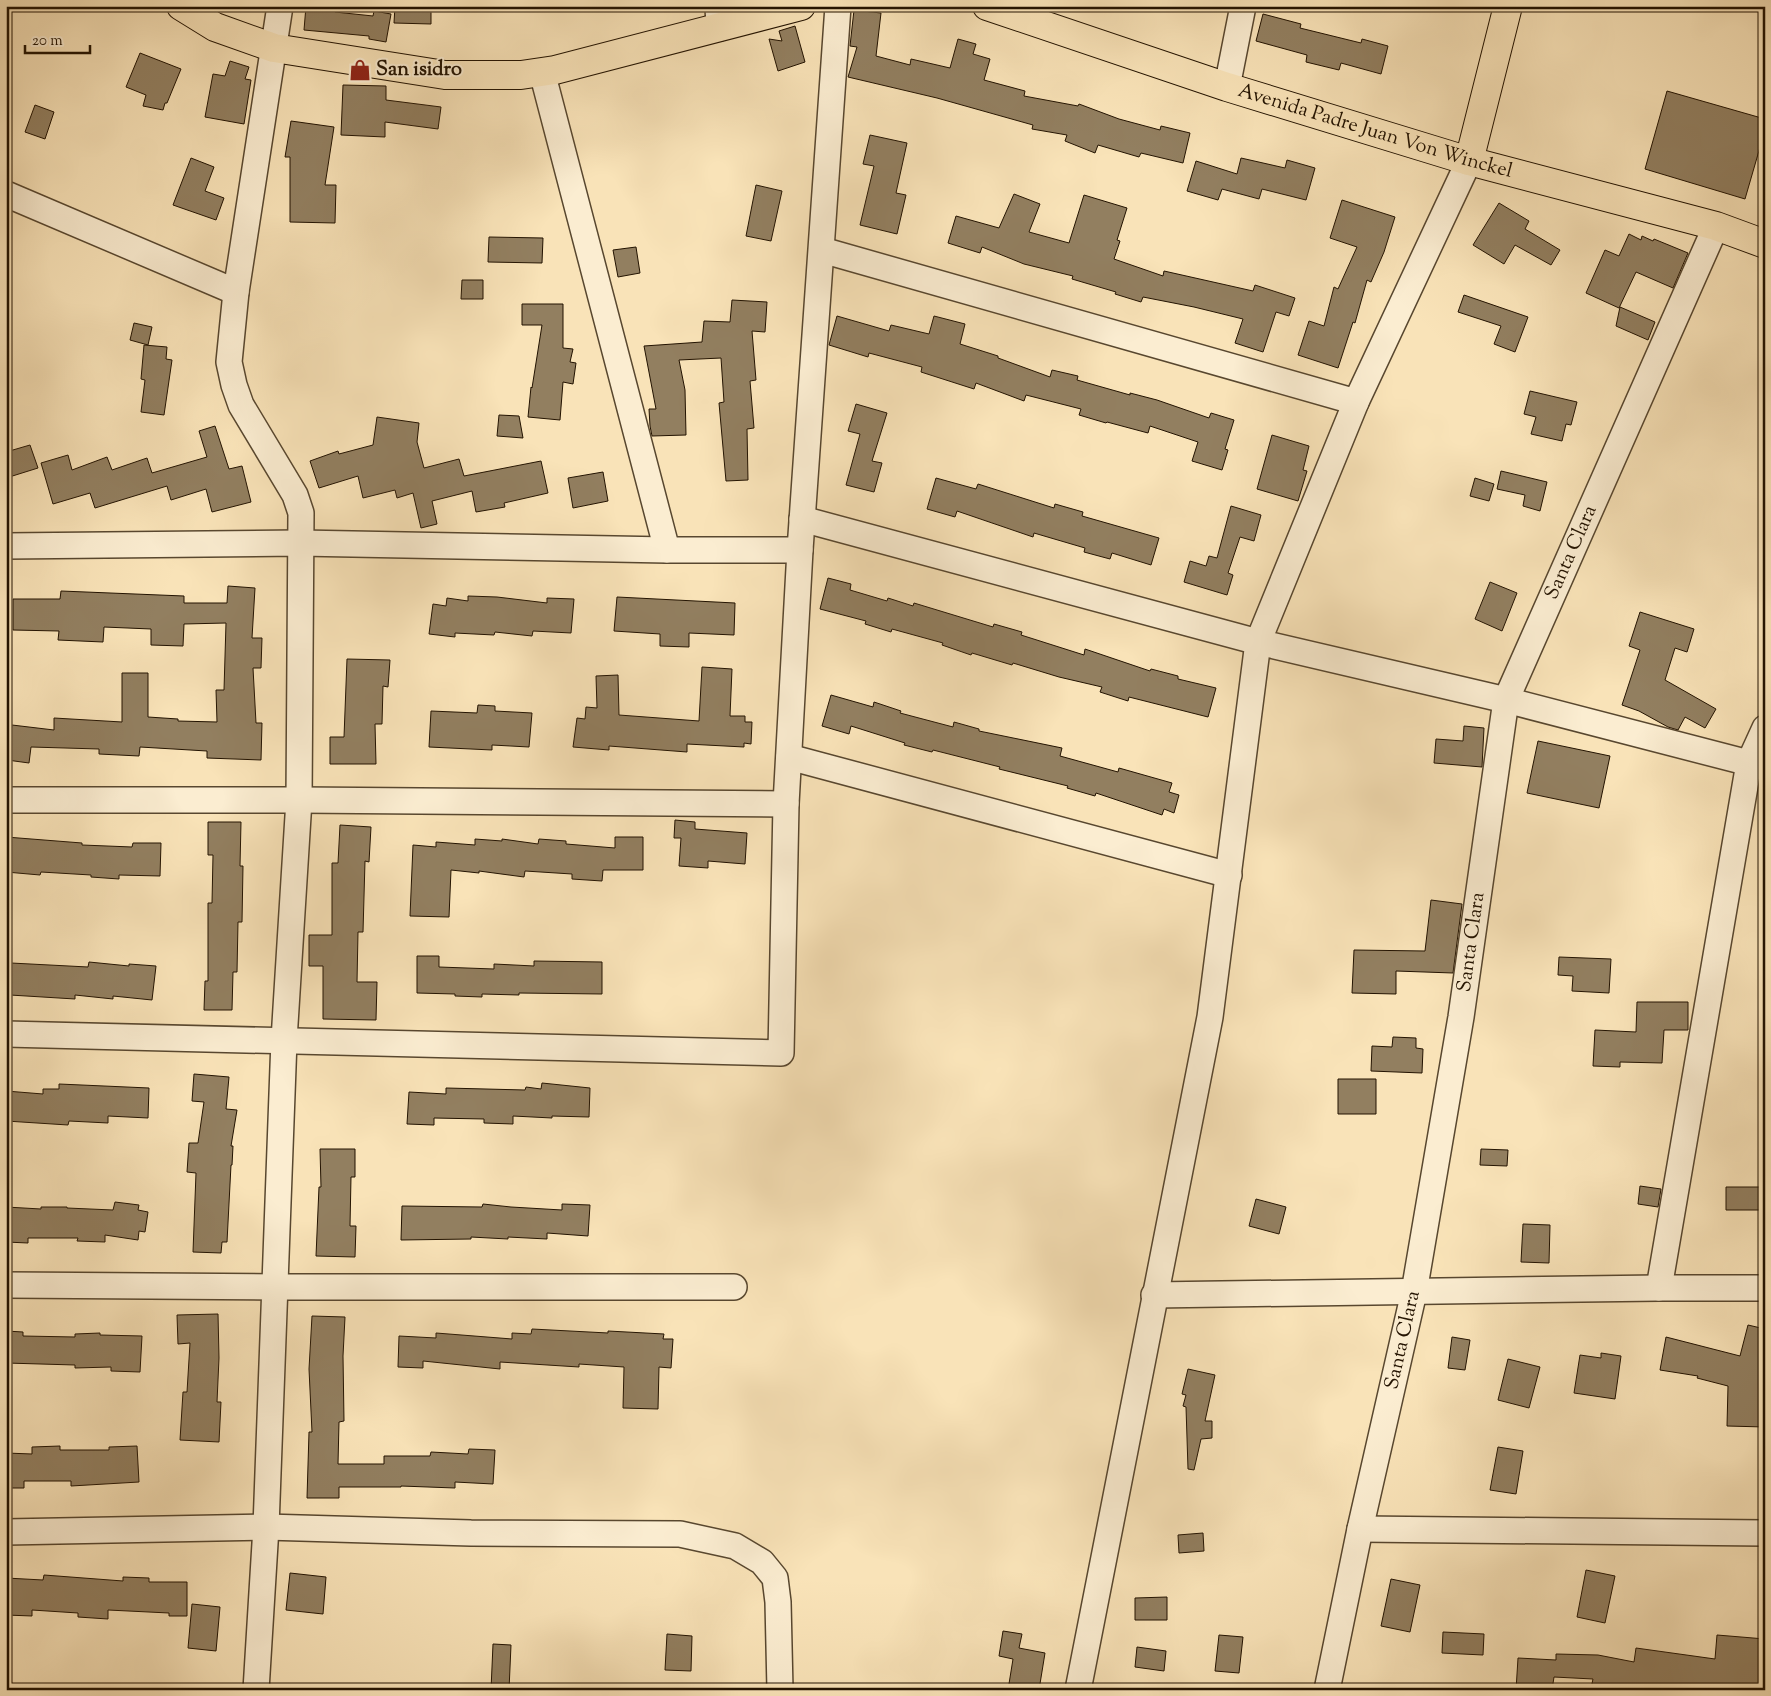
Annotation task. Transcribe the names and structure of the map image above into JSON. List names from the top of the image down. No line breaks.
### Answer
{"streets":{"main road":["Avenida Padre Juan Von Winckel"],"street":["Santa Clara"]},"crossings":[["Avenida Padre Juan Von Winckel","Santa Clara"]],"places":{"shop":["San isidro"]},"scale_bar":"20 m"}
